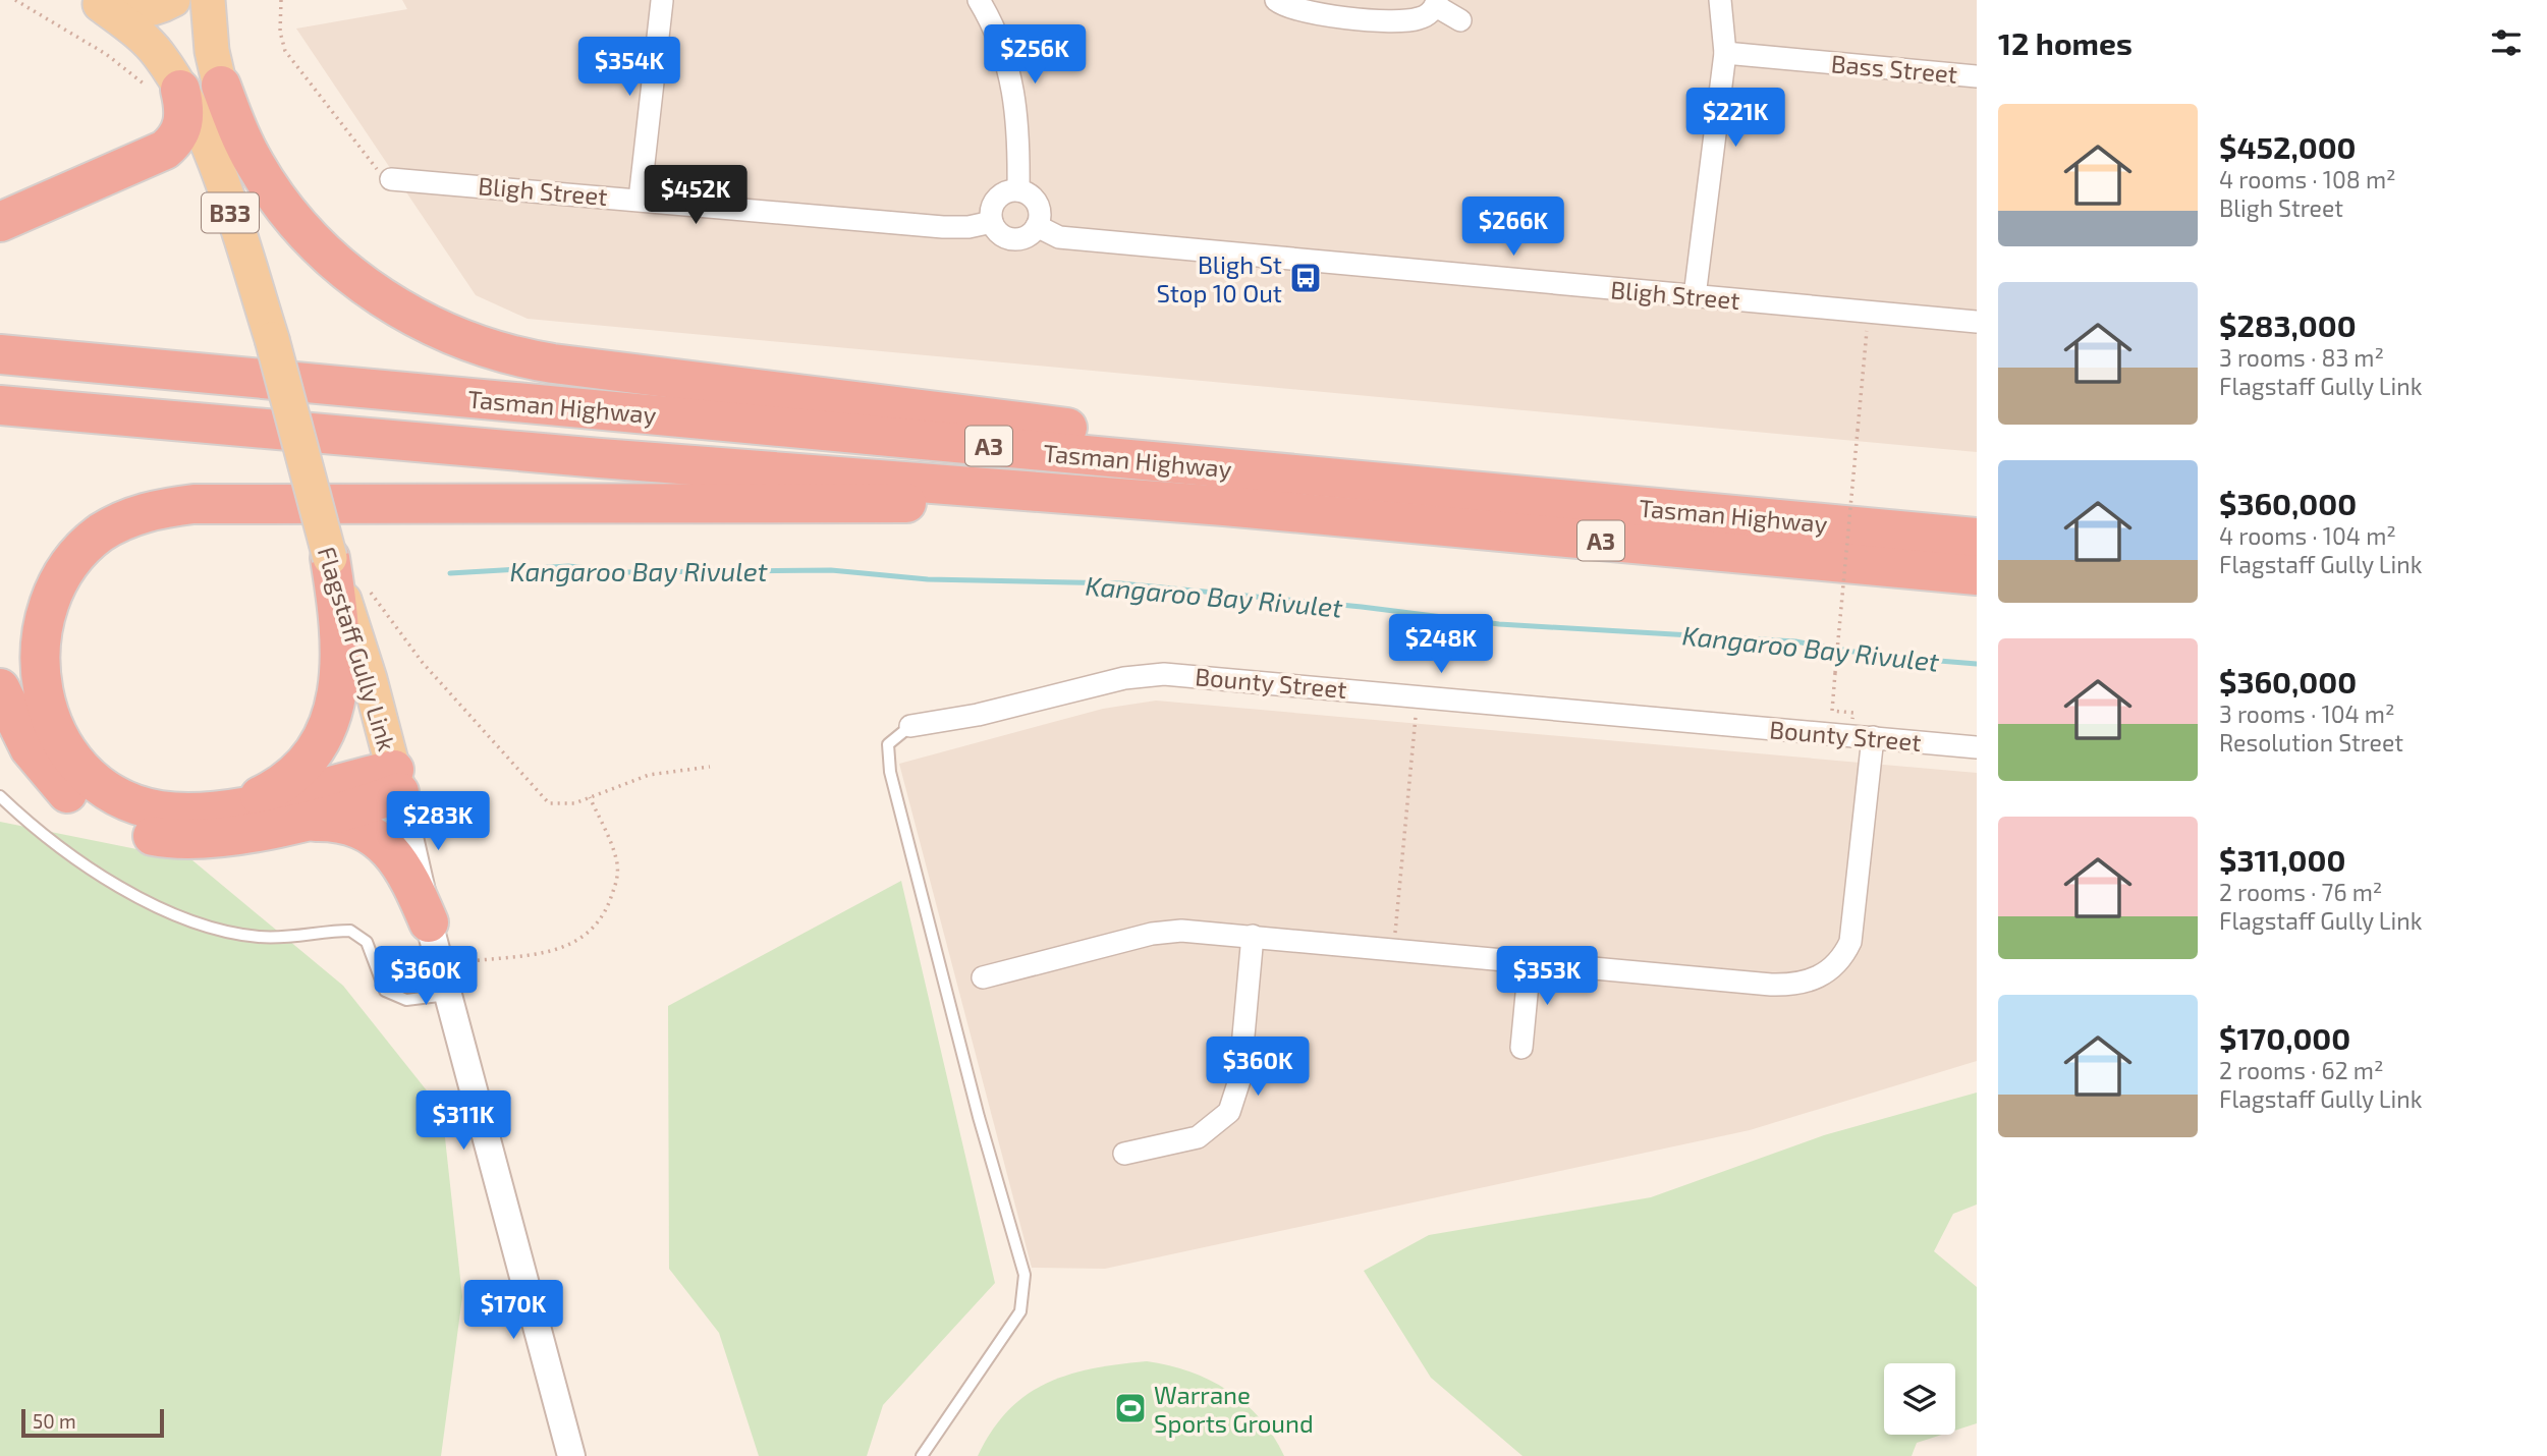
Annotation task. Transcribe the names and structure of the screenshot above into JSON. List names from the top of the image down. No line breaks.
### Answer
{"streets":{"highway":["Tasman Highway","A3"],"main road":["B33","Flagstaff Gully Link"],"street":["Bass Street","Bligh Street","Bounty Street"]},"water":["Kangaroo Bay Rivulet"],"places":{"bus stop":["Bligh St Stop 10 Out"],"sports":["Warrane Sports Ground"]},"scale_bar":"50 m","page":{"heading":"12 homes","price":["$256K","$354K","$221K","$452K","$266K","$248K","$283K","$360K","$353K","$360K","$311K","$170K"],"list":[{"name":"$452,000","note":"4 rooms · 108 m² · Bligh Street"},{"name":"$283,000","note":"3 rooms · 83 m² · Flagstaff Gully Link"},{"name":"$360,000","note":"4 rooms · 104 m² · Flagstaff Gully Link"},{"name":"$360,000","note":"3 rooms · 104 m² · Resolution Street"},{"name":"$311,000","note":"2 rooms · 76 m² · Flagstaff Gully Link"},{"name":"$170,000","note":"2 rooms · 62 m² · Flagstaff Gully Link"}],"scale":"50 m"}}
